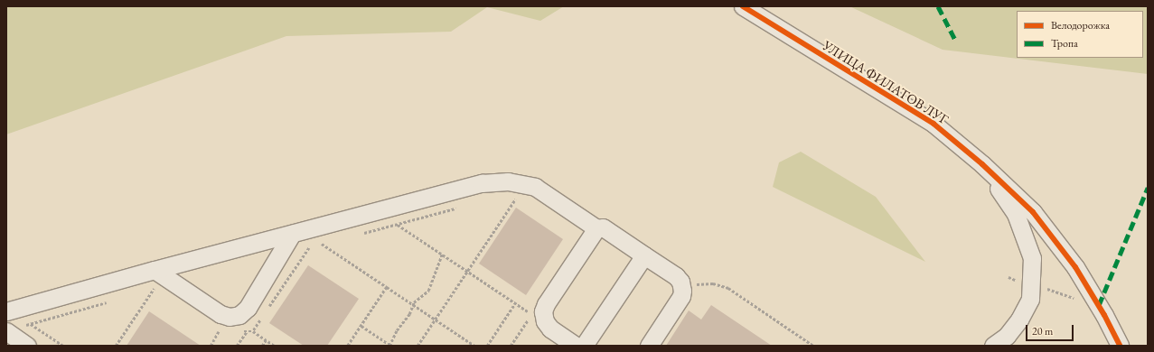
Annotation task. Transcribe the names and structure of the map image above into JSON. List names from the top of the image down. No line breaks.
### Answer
{"streets":{"street":["УЛИЦА ФИЛАТОВ ЛУГ"]},"legend":["Велодорожка","Тропа"],"scale_bar":"20 m"}
